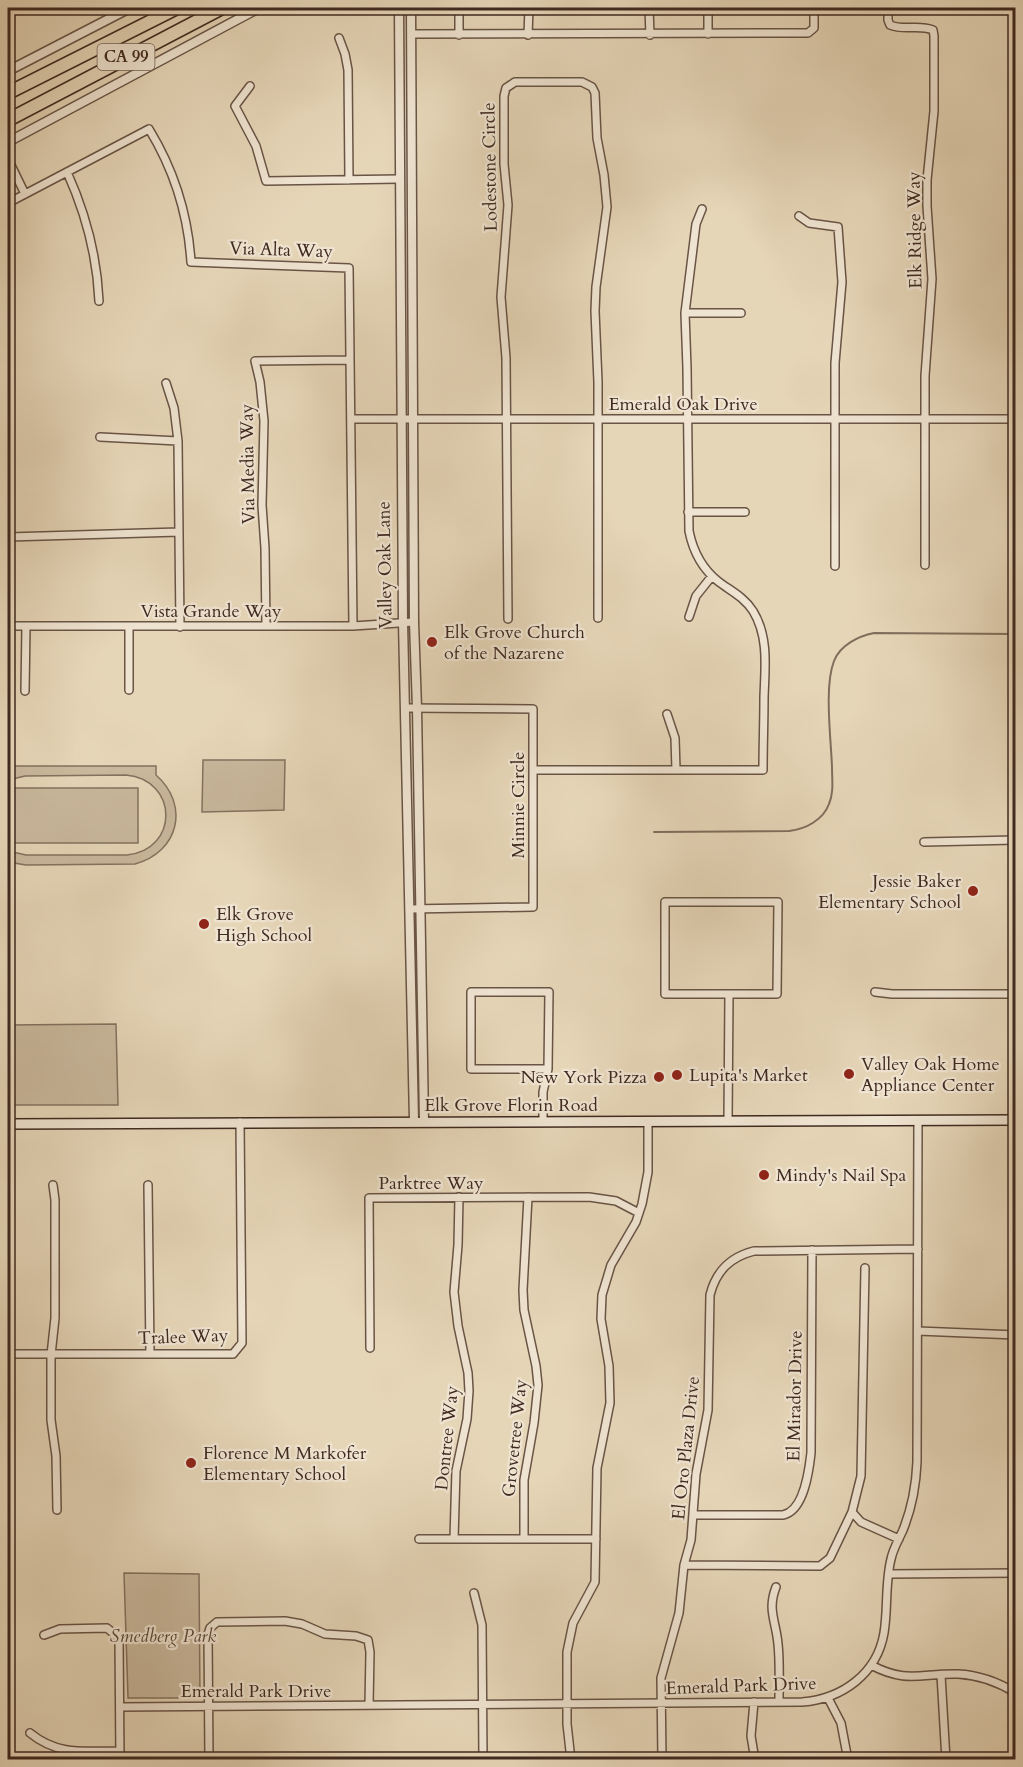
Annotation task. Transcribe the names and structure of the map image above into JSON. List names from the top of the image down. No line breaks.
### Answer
{"streets":{"highway":["CA 99"],"main road":["Elk Grove Florin Road"],"street":["Lodestone Circle","Elk Ridge Way","Via Alta Way","Emerald Oak Drive","Via Media Way","Valley Oak Lane","Vista Grande Way","Minnie Circle","Parktree Way","Tralee Way","El Mirador Drive","Dontree Way","Grovetree Way","El Oro Plaza Drive","Emerald Park Drive"]},"crossings":[["Lodestone Circle","Emerald Oak Drive"],["Elk Ridge Way","Emerald Oak Drive"],["Via Alta Way","Emerald Oak Drive"],["Via Alta Way","Via Media Way"],["Via Alta Way","Vista Grande Way"],["Emerald Oak Drive","Valley Oak Lane"],["Via Media Way","Vista Grande Way"],["Valley Oak Lane","Vista Grande Way"],["Valley Oak Lane","Minnie Circle"],["Valley Oak Lane","Elk Grove Florin Road"],["Elk Grove Florin Road","Tralee Way"],["Elk Grove Florin Road","Emerald Park Drive"],["Parktree Way","Dontree Way"],["Parktree Way","Grovetree Way"],["El Mirador Drive","El Oro Plaza Drive"],["El Oro Plaza Drive","Emerald Park Drive"]],"parks":["Smedberg Park"],"places":["Elk Grove Church of the Nazarene","Jessie Baker Elementary School","Elk Grove High School","Valley Oak Home Appliance Center","Lupita's Market","New York Pizza","Mindy's Nail Spa","Florence M Markofer Elementary School"]}
